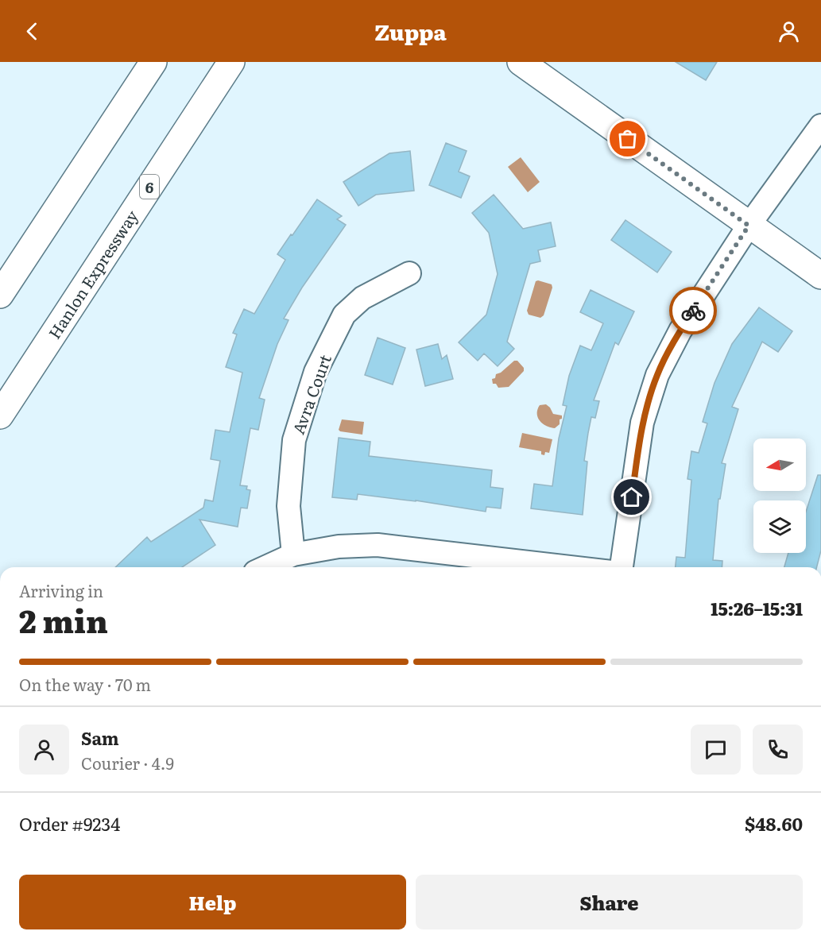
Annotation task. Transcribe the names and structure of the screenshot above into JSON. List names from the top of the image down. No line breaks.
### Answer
{"streets":{"main road":["6","Hanlon Expressway"],"street":["Avra Court"]},"north":"left","page":{"header":"Zuppa","heading":["2 min","Arriving in","15:26–15:31"],"panel":["Sam","Courier · 4.9","Order #9234","$48.60"],"bar":"On the way · 70 m","buttons":["Help","Share"]}}
